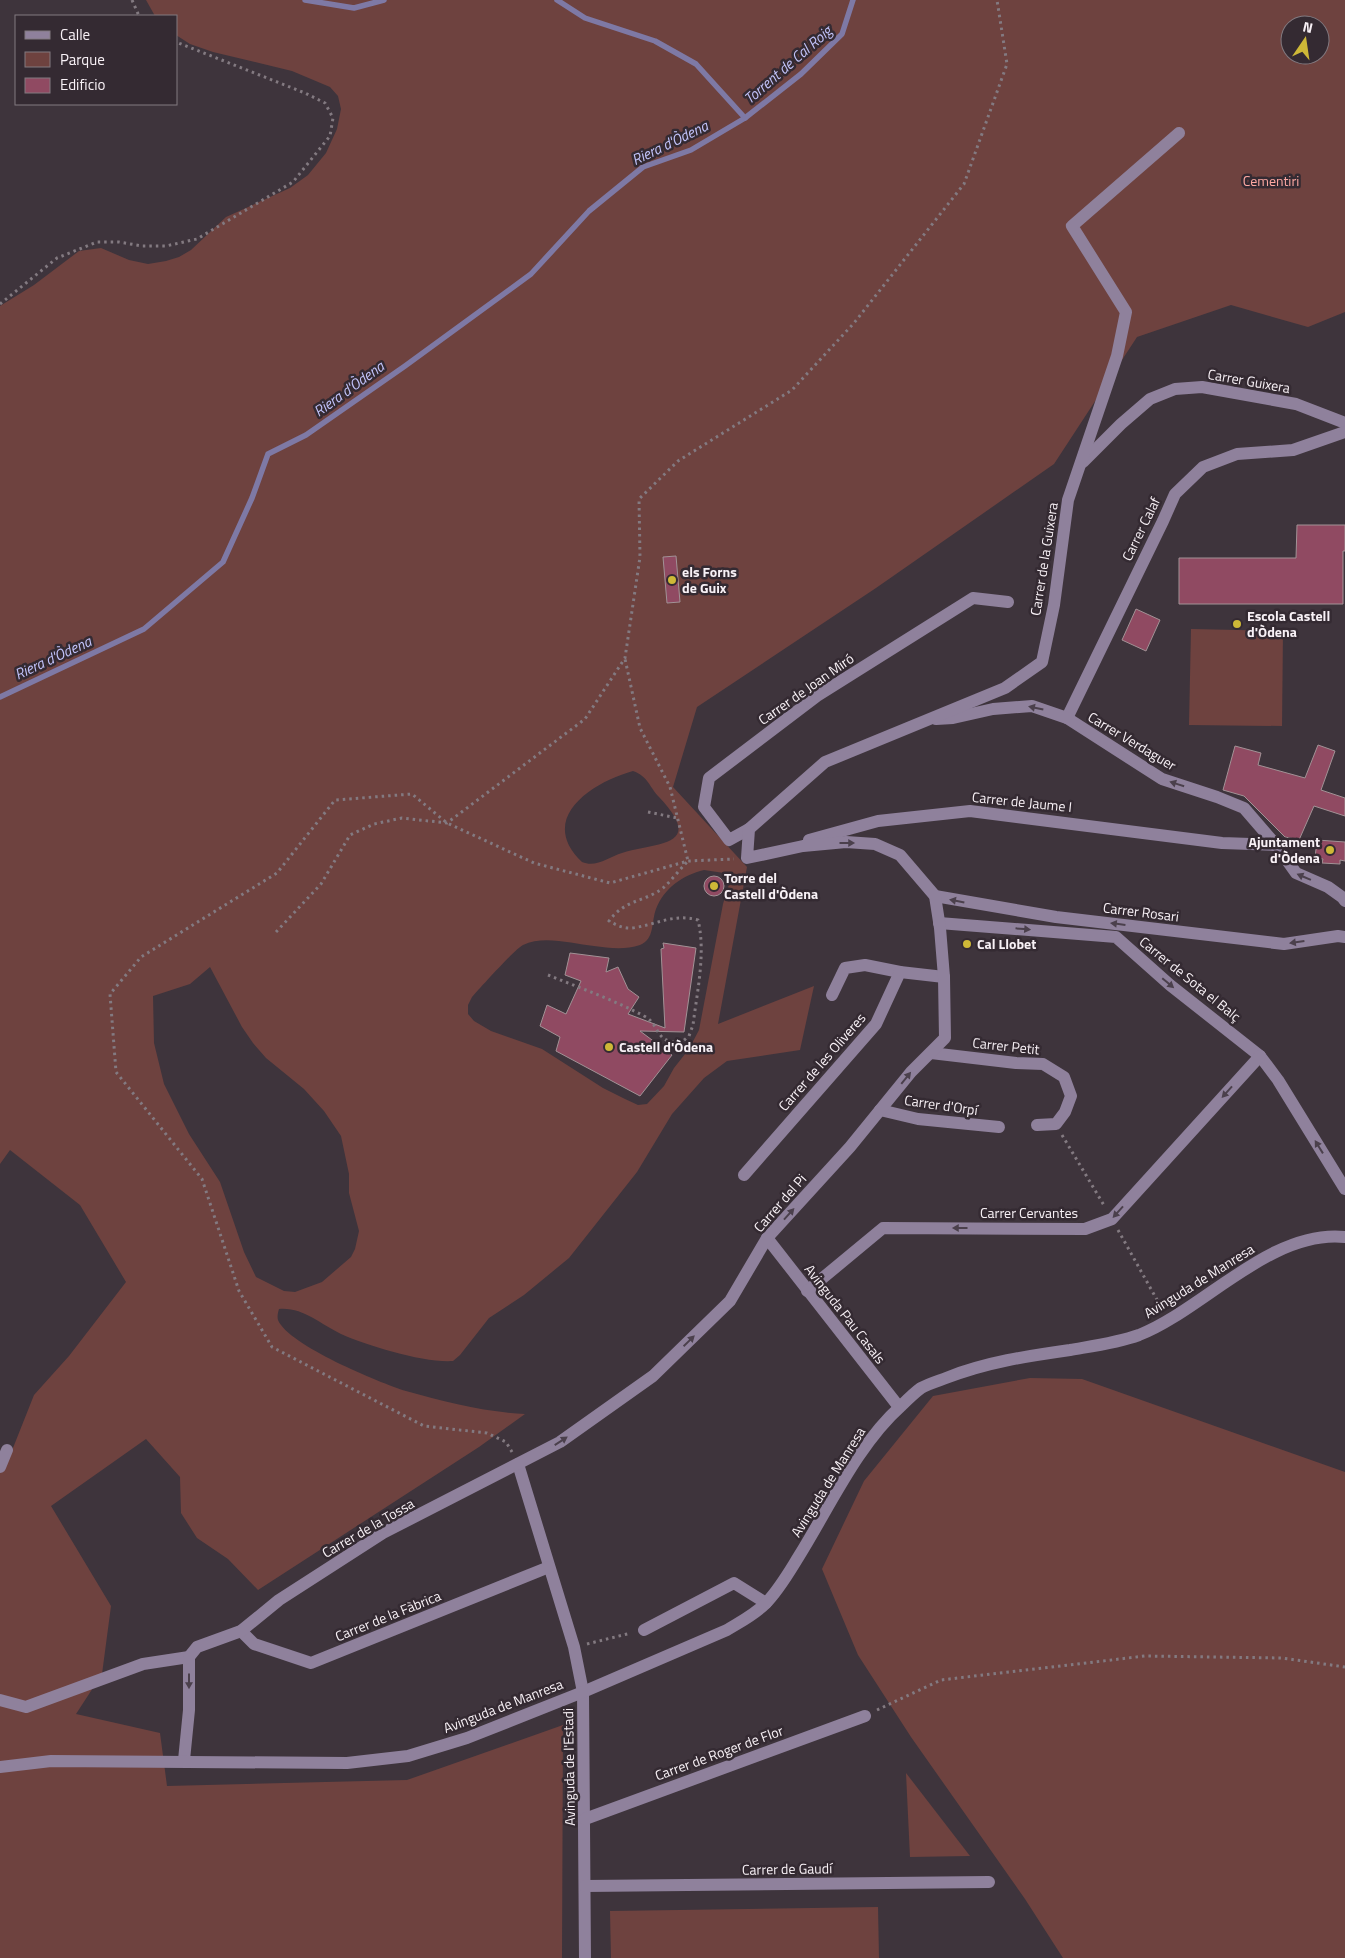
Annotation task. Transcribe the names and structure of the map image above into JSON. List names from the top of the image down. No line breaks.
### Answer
{"streets":{"street":["Carrer Guixera","Carrer Calaf","Carrer de la Guixera","Carrer de Joan Miró","Carrer Verdaguer","Carrer de Jaume I","Carrer Rosari","Carrer de Sota el Balç","Carrer Petit","Carrer de les Oliveres","Carrer d'Orpí","Carrer del Pi","Carrer Cervantes","Avinguda de Manresa","Avinguda Pau Casals","Carrer de la Tossa","Carrer de la Fàbrica","Carrer de Roger de Flor","Avinguda de l'Estadi","Carrer de Gaudí"]},"crossings":[["Carrer Guixera","Carrer de la Guixera"],["Carrer Calaf","Carrer Verdaguer"],["Carrer de la Guixera","Carrer de Joan Miró"],["Carrer de la Guixera","Carrer Verdaguer"],["Carrer Verdaguer","Carrer de Jaume I"],["Carrer Rosari","Carrer del Pi"],["Carrer de Sota el Balç","Carrer del Pi"],["Carrer de Sota el Balç","Carrer Cervantes"],["Carrer Petit","Carrer del Pi"],["Carrer d'Orpí","Carrer del Pi"],["Carrer del Pi","Avinguda Pau Casals"],["Carrer del Pi","Carrer de la Tossa"],["Carrer del Pi","Avinguda de l'Estadi"],["Carrer Cervantes","Avinguda Pau Casals"],["Avinguda de Manresa","Avinguda Pau Casals"],["Avinguda de Manresa","Avinguda de l'Estadi"],["Carrer de la Tossa","Carrer de la Fàbrica"],["Carrer de la Tossa","Avinguda de l'Estadi"],["Carrer de la Fàbrica","Avinguda de l'Estadi"],["Carrer de Roger de Flor","Avinguda de l'Estadi"],["Avinguda de l'Estadi","Carrer de Gaudí"]],"one_way":["Carrer Verdaguer","Carrer Rosari","Carrer del Pi","Carrer Cervantes"],"water":["Torrent de Cal Roig","Riera d'Òdena"],"parks":["Cementiri"],"places":["els Forns de Guix","Escola Castell d'Òdena","Ajuntament d'Òdena","Torre del Castell d'Òdena","Cal Llobet","Castell d'Òdena"],"legend":["Calle","Parque","Edificio"],"north":"top"}
